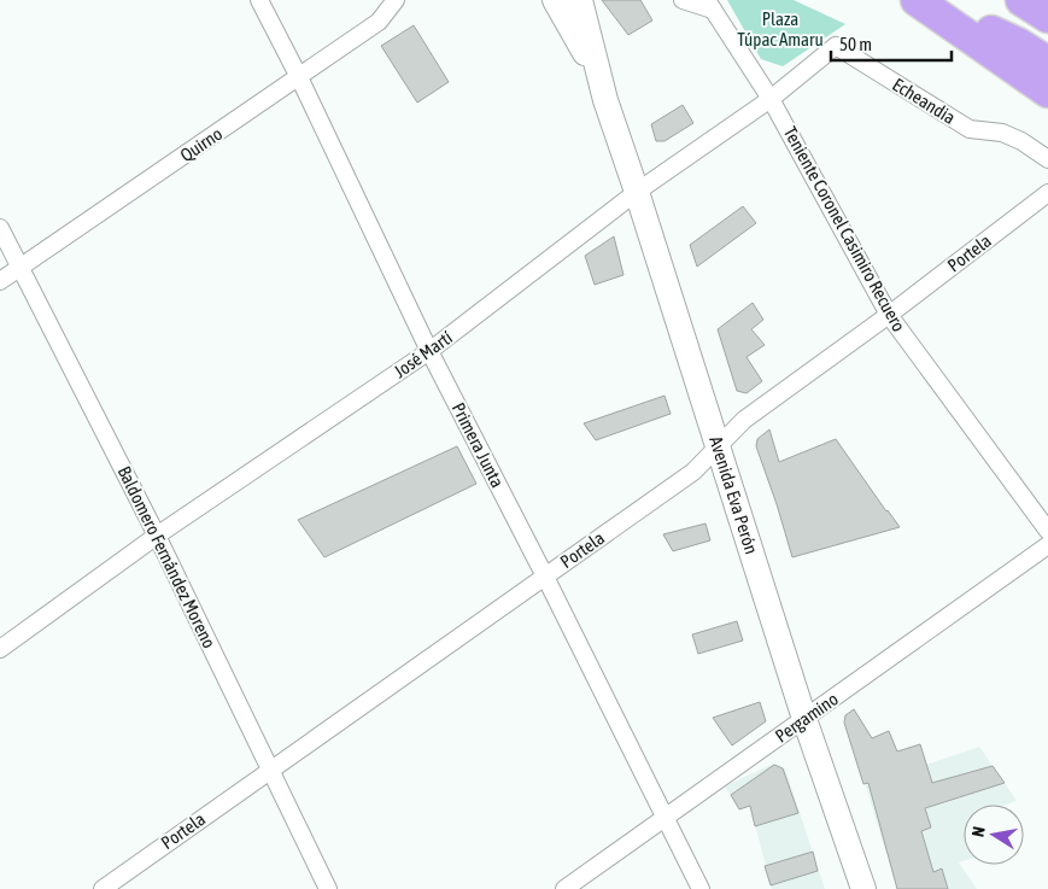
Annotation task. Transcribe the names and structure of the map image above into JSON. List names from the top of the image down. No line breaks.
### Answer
{"streets":{"main road":["Avenida Eva Perón"],"street":["Echeandia","Quirno","Teniente Coronel Casimiro Recuero","Portela","José Martí","Primera Junta","Baldomero Fernández Moreno","Pergamino"]},"crossings":[["Echeandia","José Martí"],["Quirno","Primera Junta"],["Quirno","Baldomero Fernández Moreno"],["Teniente Coronel Casimiro Recuero","Portela"],["Teniente Coronel Casimiro Recuero","José Martí"],["Portela","Primera Junta"],["Portela","Avenida Eva Perón"],["Portela","Baldomero Fernández Moreno"],["José Martí","Primera Junta"],["José Martí","Avenida Eva Perón"],["José Martí","Baldomero Fernández Moreno"],["Primera Junta","Pergamino"],["Avenida Eva Perón","Pergamino"]],"parks":["Plaza Túpac Amaru"],"scale_bar":"50 m","north":"left"}
